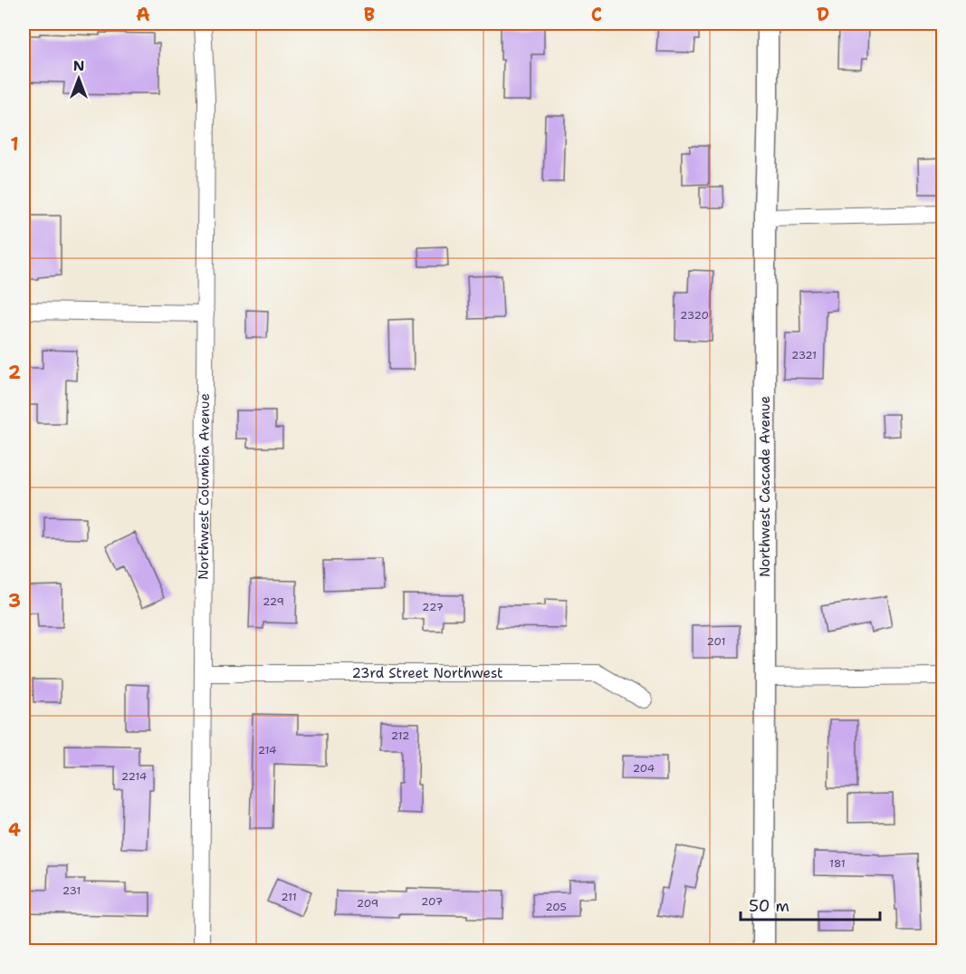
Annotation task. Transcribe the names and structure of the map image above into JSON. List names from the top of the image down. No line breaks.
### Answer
{"streets":{"street":["Northwest Columbia Avenue","Northwest Cascade Avenue","23rd Street Northwest"]},"crossings":[["Northwest Columbia Avenue","23rd Street Northwest"]],"house_numbers":["2320","2321","229","227","201","212","214","204","2214","181","231","211","207","209","205"],"scale_bar":"50 m","north":"top","grid":{"columns":["A","B","C","D"],"rows":["1","2","3","4"]}}
